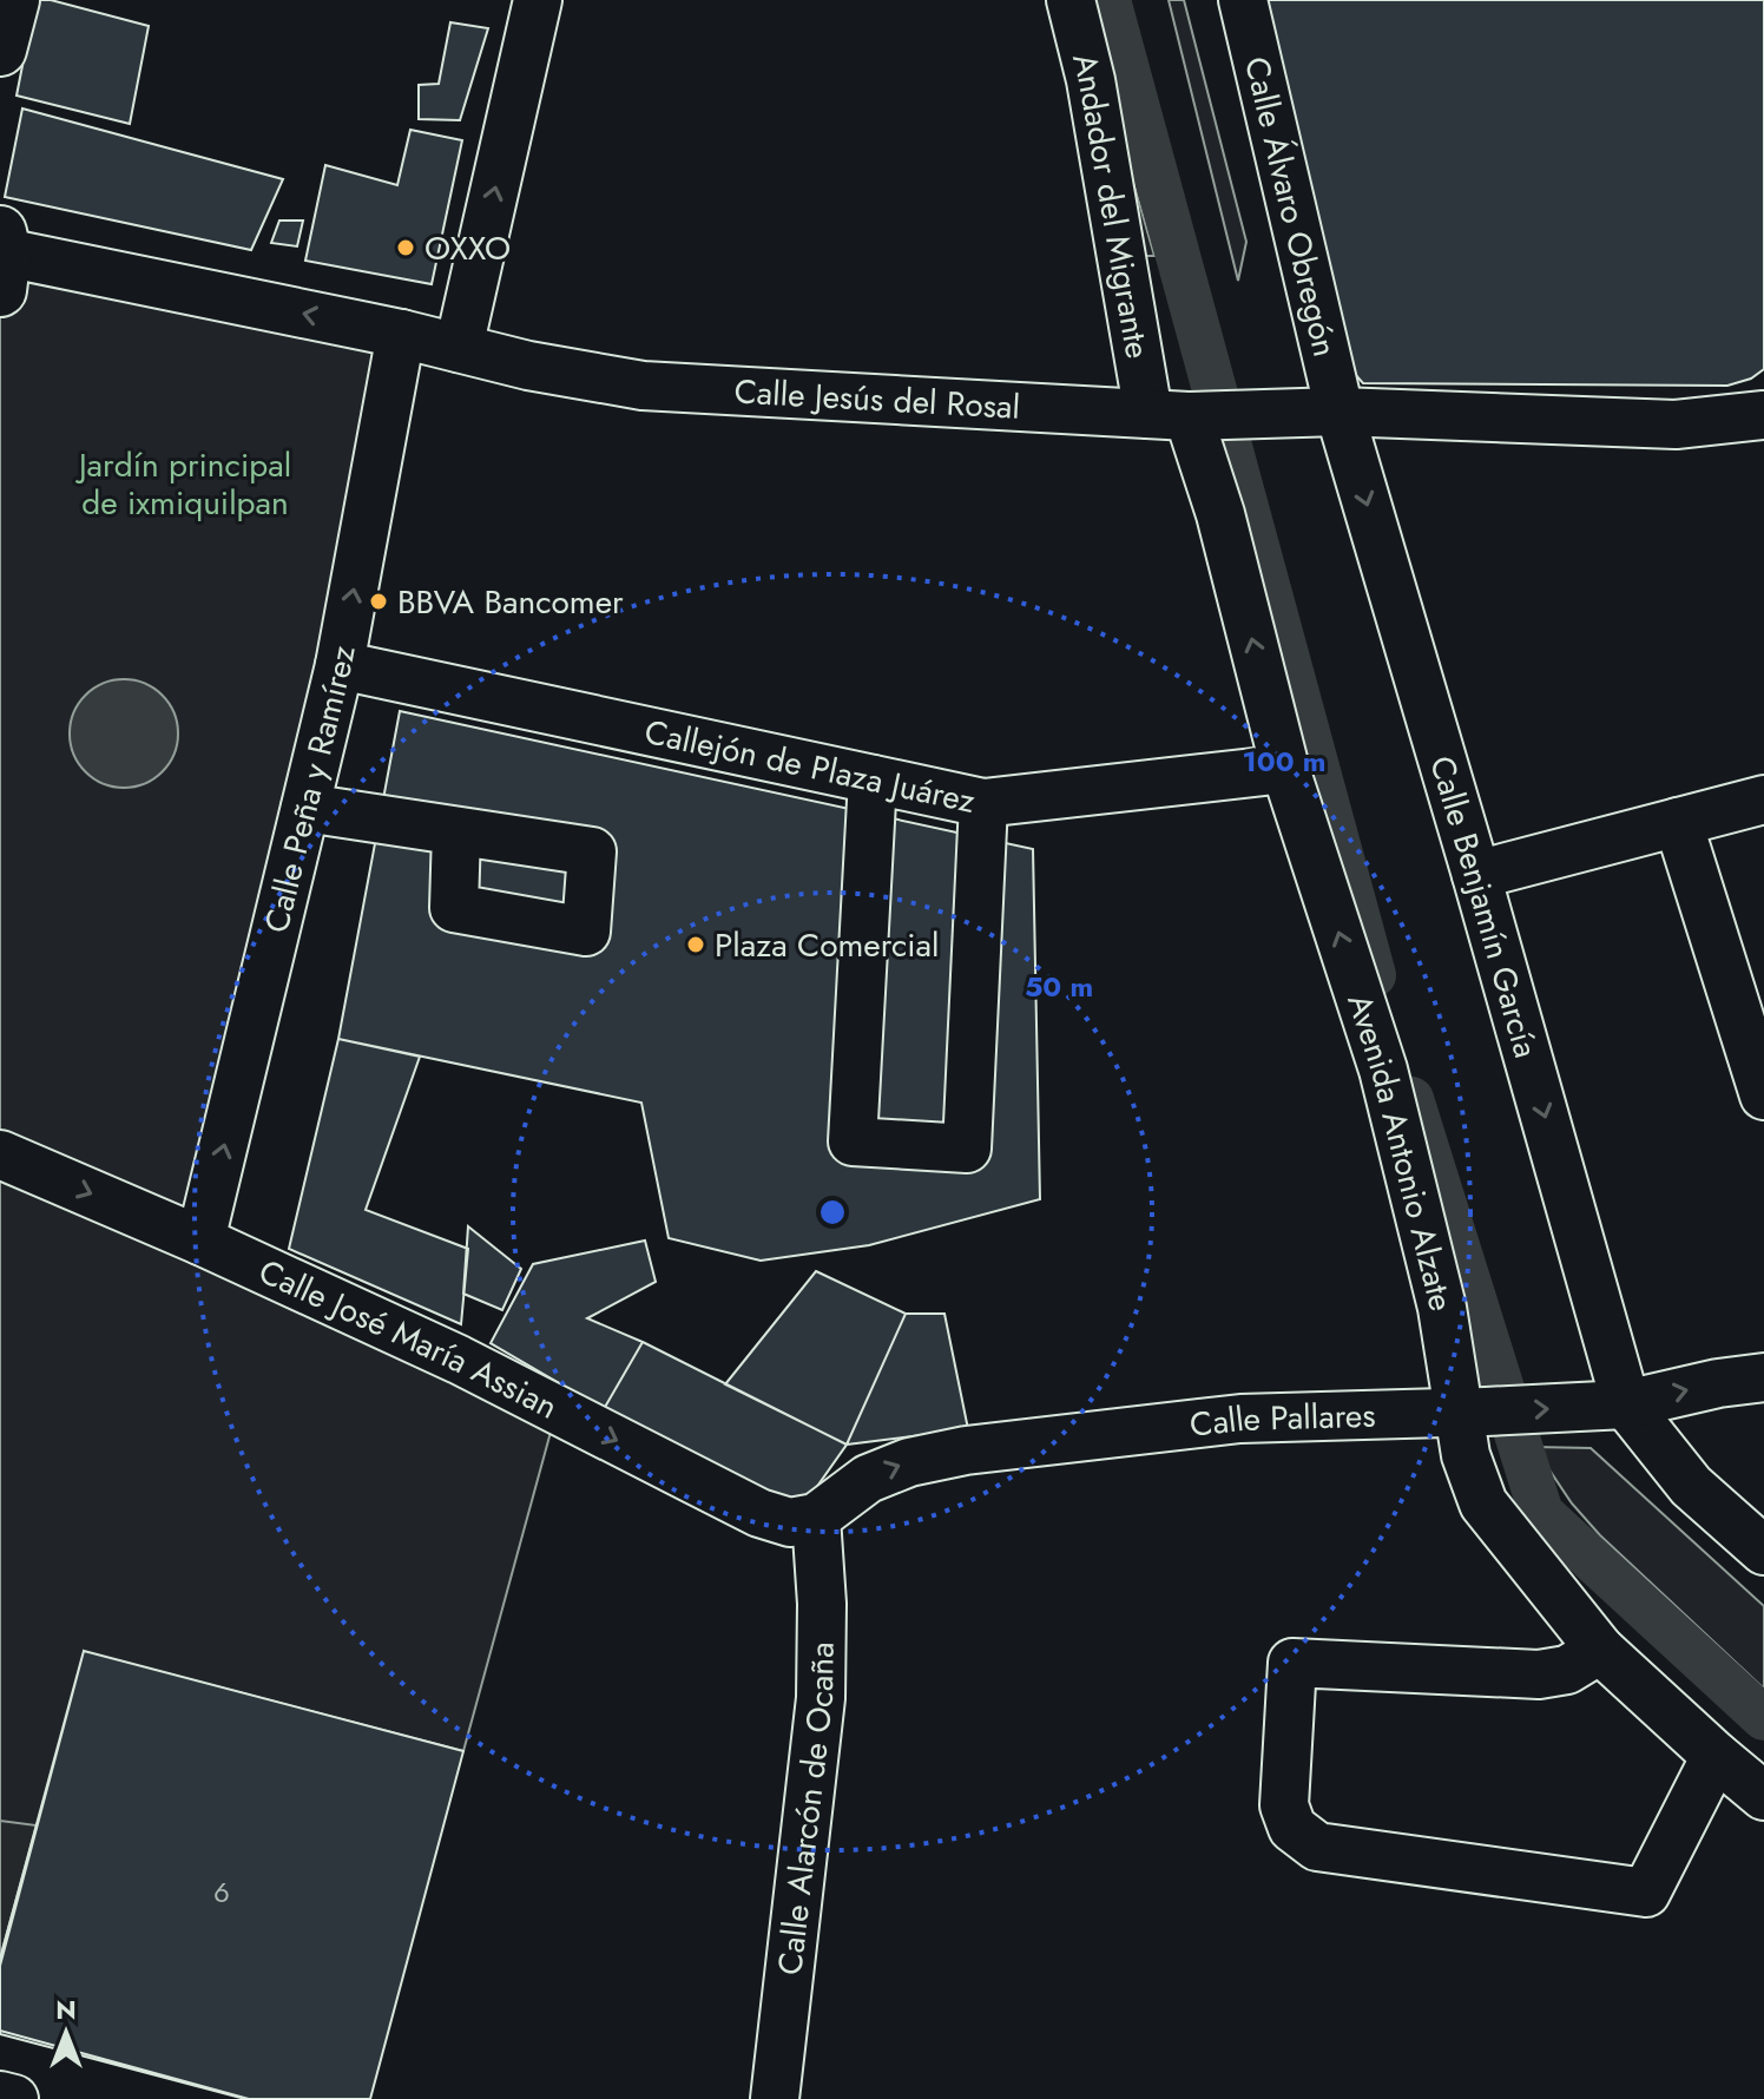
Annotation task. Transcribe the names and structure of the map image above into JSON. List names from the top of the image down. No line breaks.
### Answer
{"streets":{"street":["Calle Álvaro Obregón","Andador del Migrante","Calle Jesús del Rosal","Callejón de Plaza Juárez","Calle Peña y Ramírez","Calle Benjamín García","Avenida Antonio Alzate","Calle José María Assian","Calle Pallares","Calle Alarcón de Ocaña"]},"crossings":[["Calle Álvaro Obregón","Calle Jesús del Rosal"],["Calle Álvaro Obregón","Calle Benjamín García"],["Andador del Migrante","Calle Jesús del Rosal"],["Andador del Migrante","Avenida Antonio Alzate"],["Calle Jesús del Rosal","Calle Peña y Ramírez"],["Calle Jesús del Rosal","Calle Benjamín García"],["Calle Jesús del Rosal","Avenida Antonio Alzate"],["Callejón de Plaza Juárez","Calle Peña y Ramírez"],["Callejón de Plaza Juárez","Avenida Antonio Alzate"],["Calle Peña y Ramírez","Calle José María Assian"],["Calle Benjamín García","Calle Pallares"],["Avenida Antonio Alzate","Calle Pallares"],["Calle José María Assian","Calle Pallares"],["Calle José María Assian","Calle Alarcón de Ocaña"],["Calle Pallares","Calle Alarcón de Ocaña"]],"one_way":["Calle Peña y Ramírez","Calle Benjamín García","Avenida Antonio Alzate","Calle José María Assian","Calle Pallares"],"parks":["Jardín principal de ixmiquilpan"],"places":["OXXO","BBVA Bancomer","Plaza Comercial"],"house_numbers":["6"],"north":"top","rings":["100 m","50 m"]}
